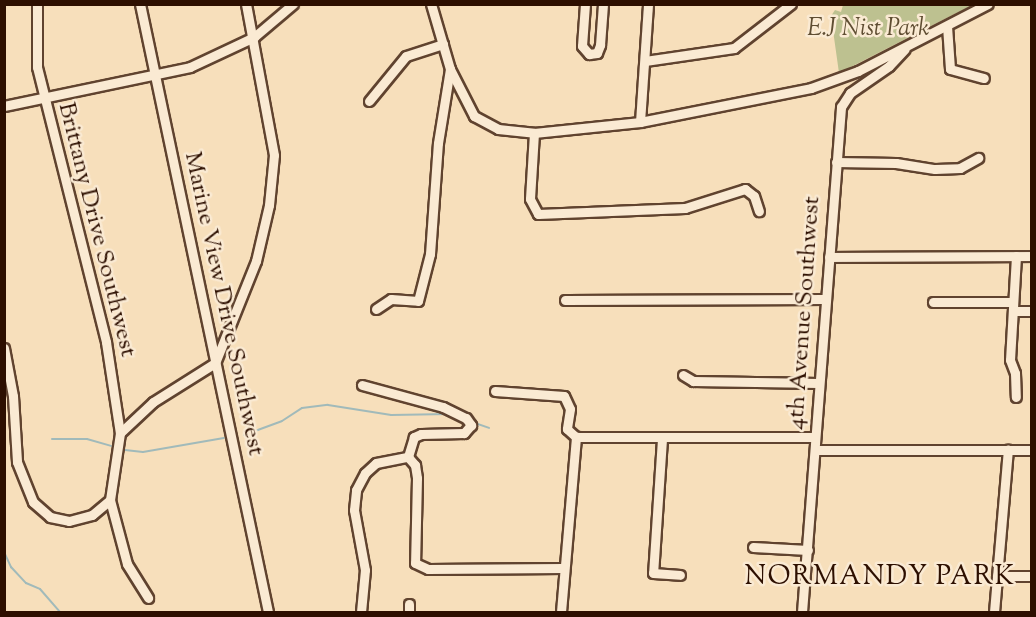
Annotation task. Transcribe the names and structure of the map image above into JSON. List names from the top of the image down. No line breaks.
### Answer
{"streets":{"street":["Brittany Drive Southwest","Marine View Drive Southwest","4th Avenue Southwest"]},"districts":["NORMANDY PARK"],"parks":["E.J Nist Park"]}
